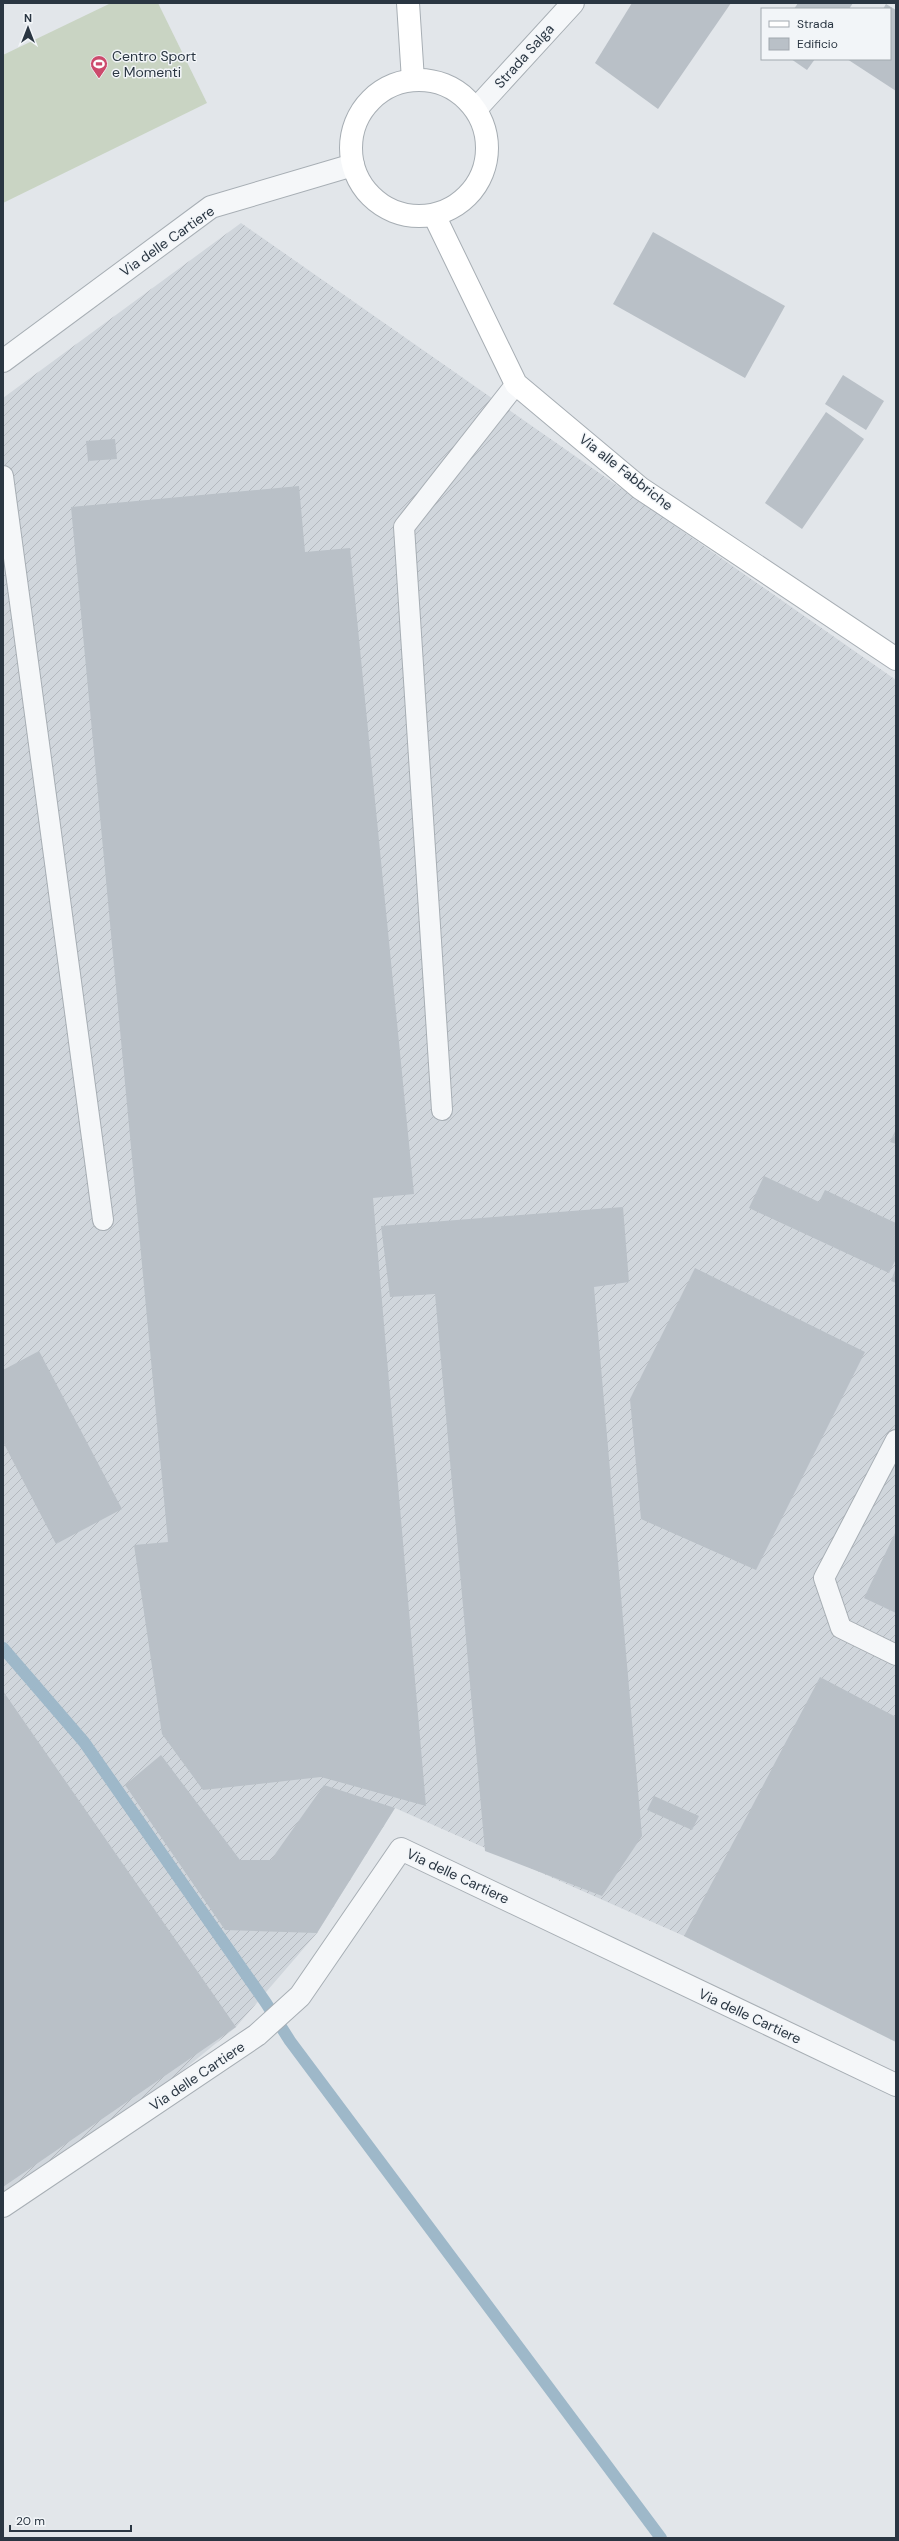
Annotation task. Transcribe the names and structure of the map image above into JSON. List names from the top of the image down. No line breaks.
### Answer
{"streets":{"street":["Strada Salga","Via delle Cartiere","Via alle Fabbriche"]},"crossings":[["Strada Salga","Via delle Cartiere"],["Strada Salga","Via alle Fabbriche"],["Via delle Cartiere","Via alle Fabbriche"]],"places":{"sports":["Centro Sport e Momenti"]},"legend":["Strada","Edificio"],"scale_bar":"20 m","north":"top"}
